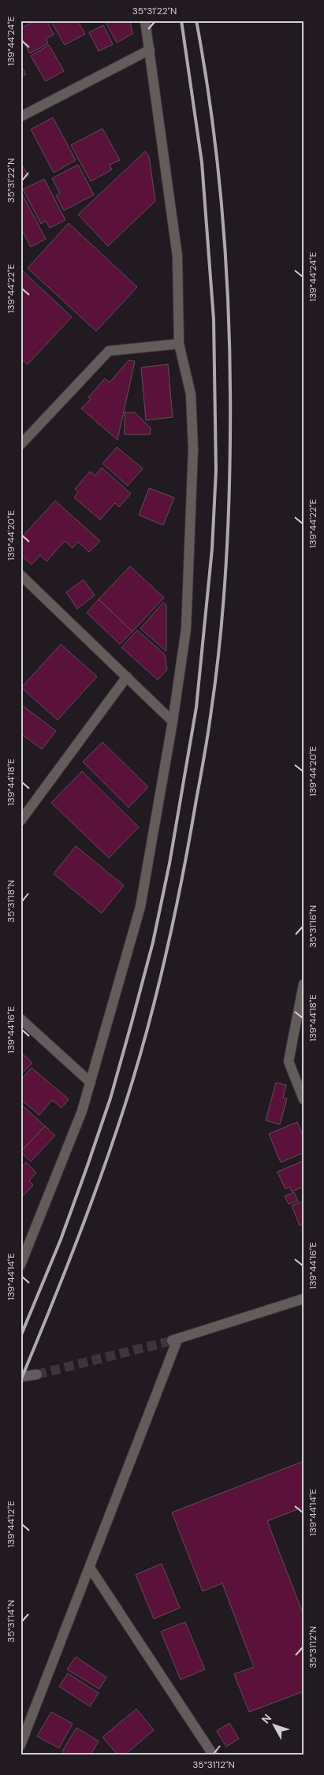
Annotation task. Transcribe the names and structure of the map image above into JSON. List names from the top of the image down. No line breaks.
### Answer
{"north":"top left","coordinates":["35°31'22\"N","139°44'24\"E","139°44'22\"E","139°44'20\"E","139°44'18\"E","35°31'18\"N","35°31'16\"N","139°44'16\"E","139°44'14\"E","139°44'12\"E","35°31'14\"N","35°31'12\"N"]}
